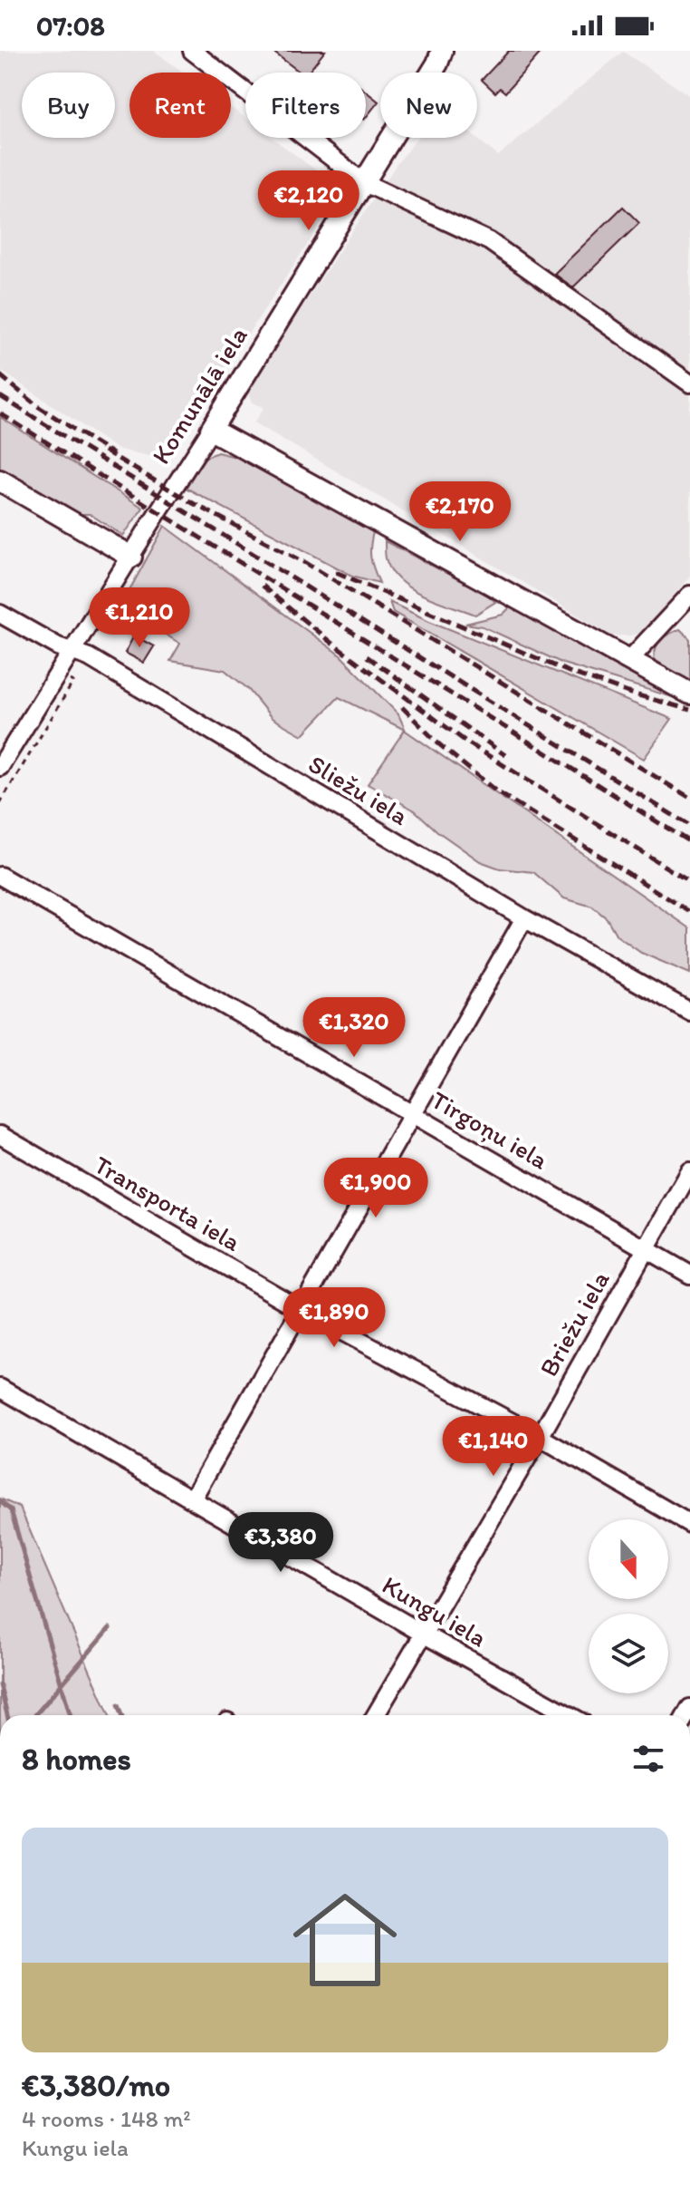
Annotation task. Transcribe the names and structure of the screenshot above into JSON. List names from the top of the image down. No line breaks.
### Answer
{"streets":{"main road":["Komunālā iela"],"street":["Sliežu iela","Tirgoņu iela","Transporta iela","Briežu iela","Kungu iela"]},"crossings":[["Komunālā iela","Sliežu iela"],["Tirgoņu iela","Briežu iela"],["Transporta iela","Briežu iela"],["Briežu iela","Kungu iela"]],"north":"bottom","page":{"status":"07:08","chip":["Buy","Rent","Filters","New"],"price":["€2,120","€2,170","€1,210","€1,320","€1,900","€1,890","€1,140","€3,380"],"heading":"8 homes","list":[{"name":"€3,380/mo","note":"4 rooms · 148 m² · Kungu iela"}]}}
